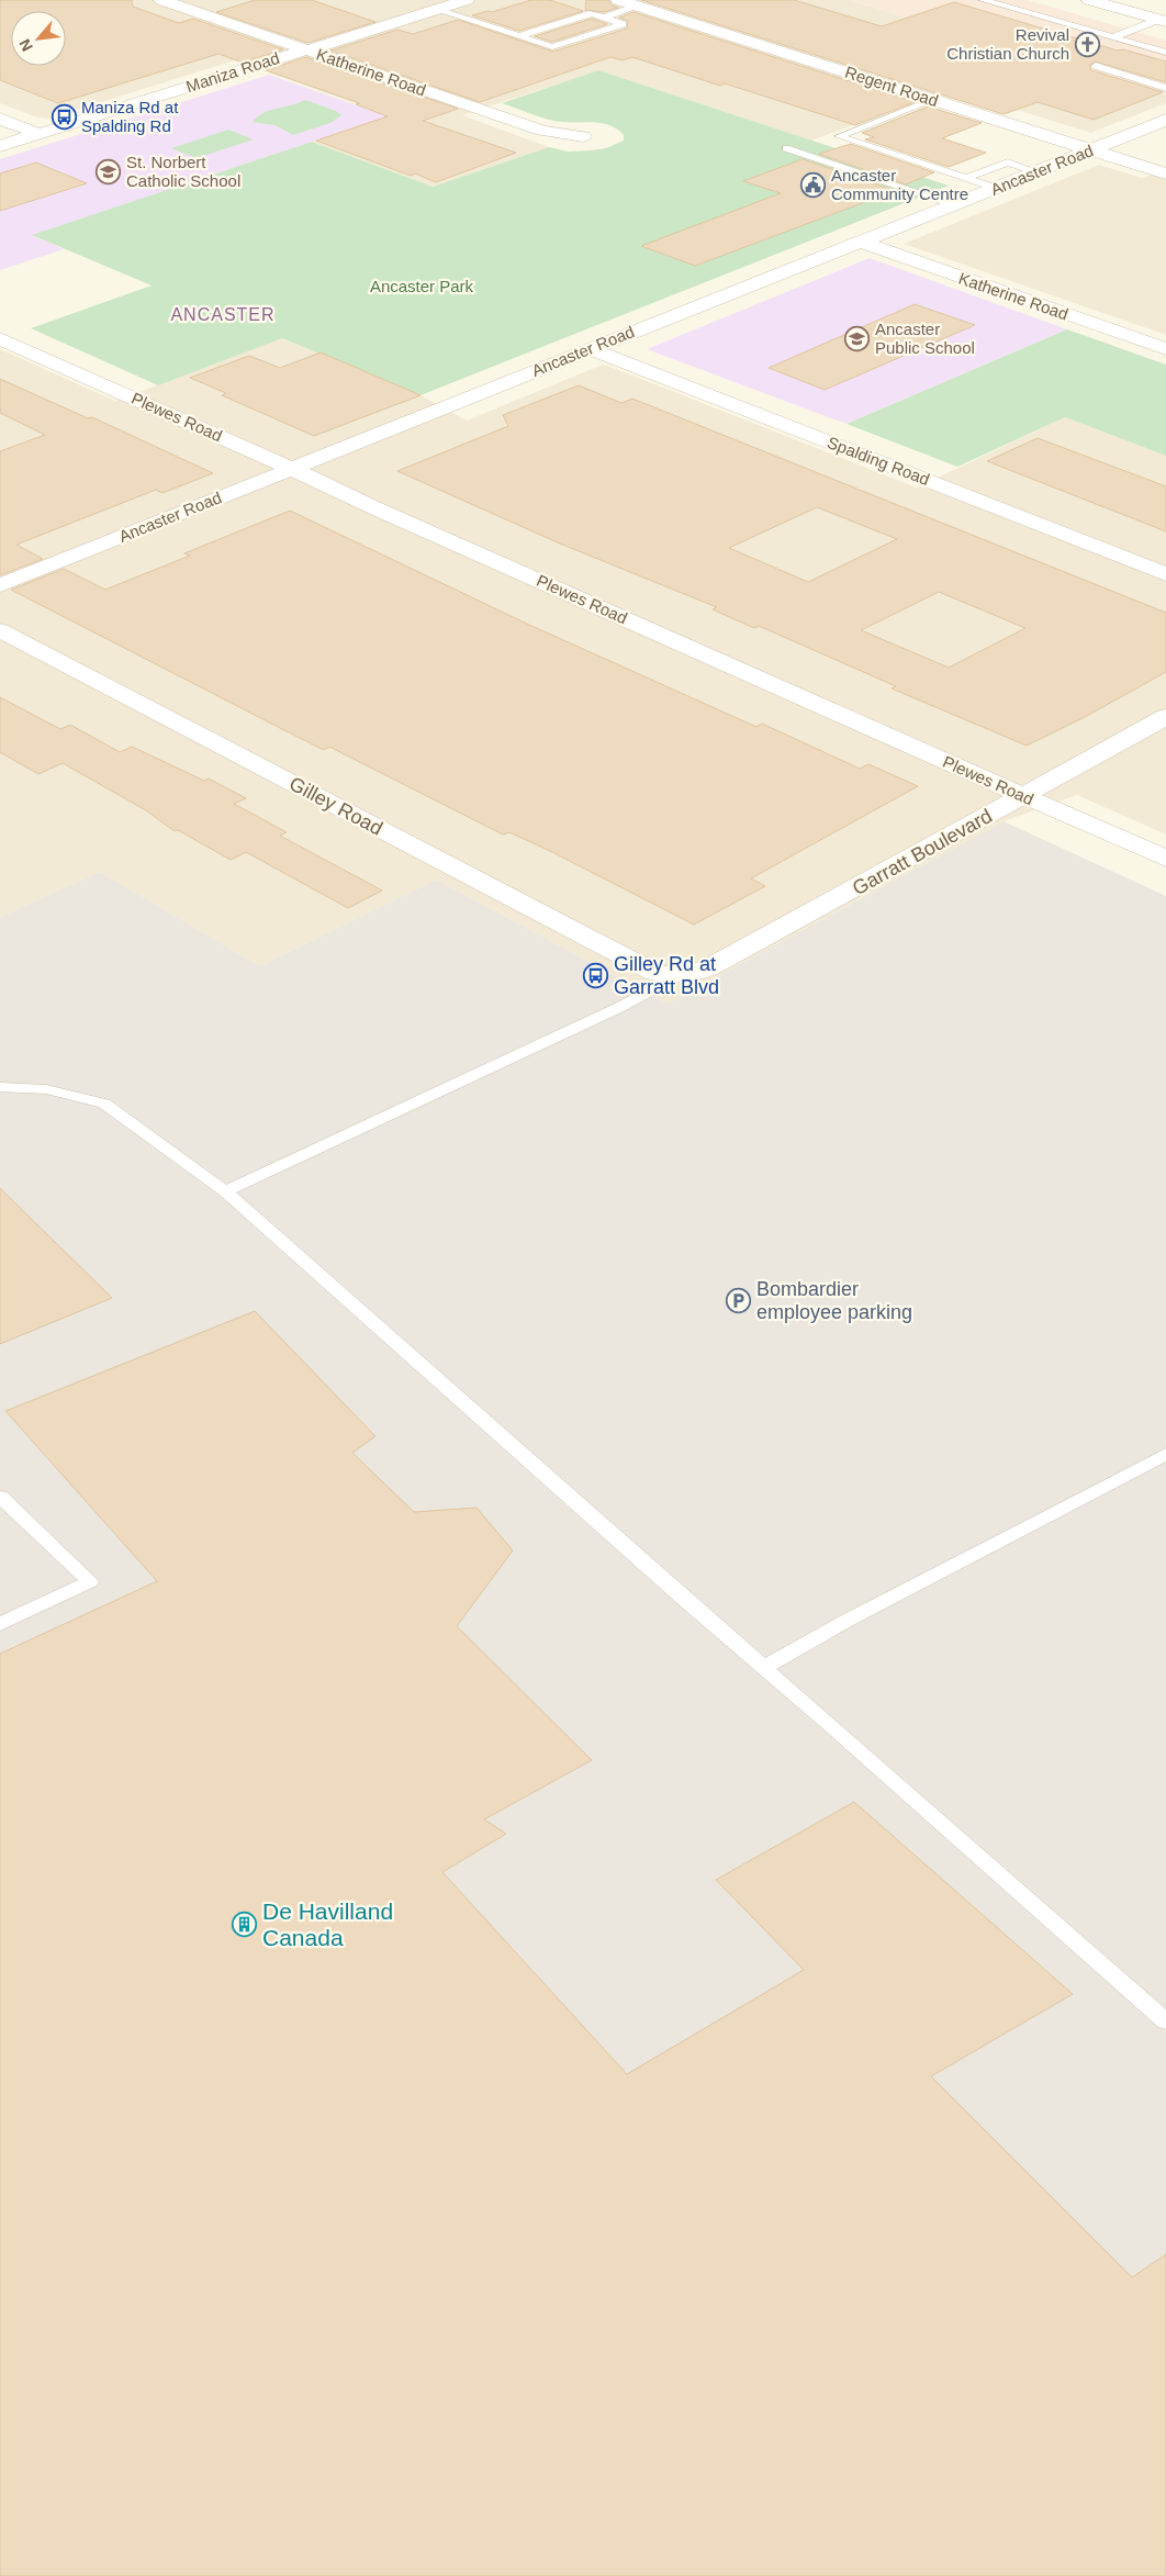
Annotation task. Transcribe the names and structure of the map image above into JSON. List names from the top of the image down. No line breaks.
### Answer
{"streets":{"street":["Maniza Road","Katherine Road","Regent Road","Ancaster Road","Plewes Road","Spalding Road","Gilley Road","Garratt Boulevard"]},"crossings":[["Maniza Road","Katherine Road"],["Katherine Road","Ancaster Road"],["Regent Road","Ancaster Road"],["Ancaster Road","Plewes Road"],["Ancaster Road","Spalding Road"],["Plewes Road","Garratt Boulevard"],["Gilley Road","Garratt Boulevard"]],"districts":["ANCASTER"],"parks":["Ancaster Park"],"places":{"church":["Revival Christian Church"],"bus stop":["Maniza Rd at Spalding Rd","Gilley Rd at Garratt Blvd"],"school or university":["St. Norbert Catholic School","Ancaster Public School"],"public building":["Ancaster Community Centre"],"parking":["Bombardier employee parking"],"building":["De Havilland Canada"]},"north":"bottom left"}
